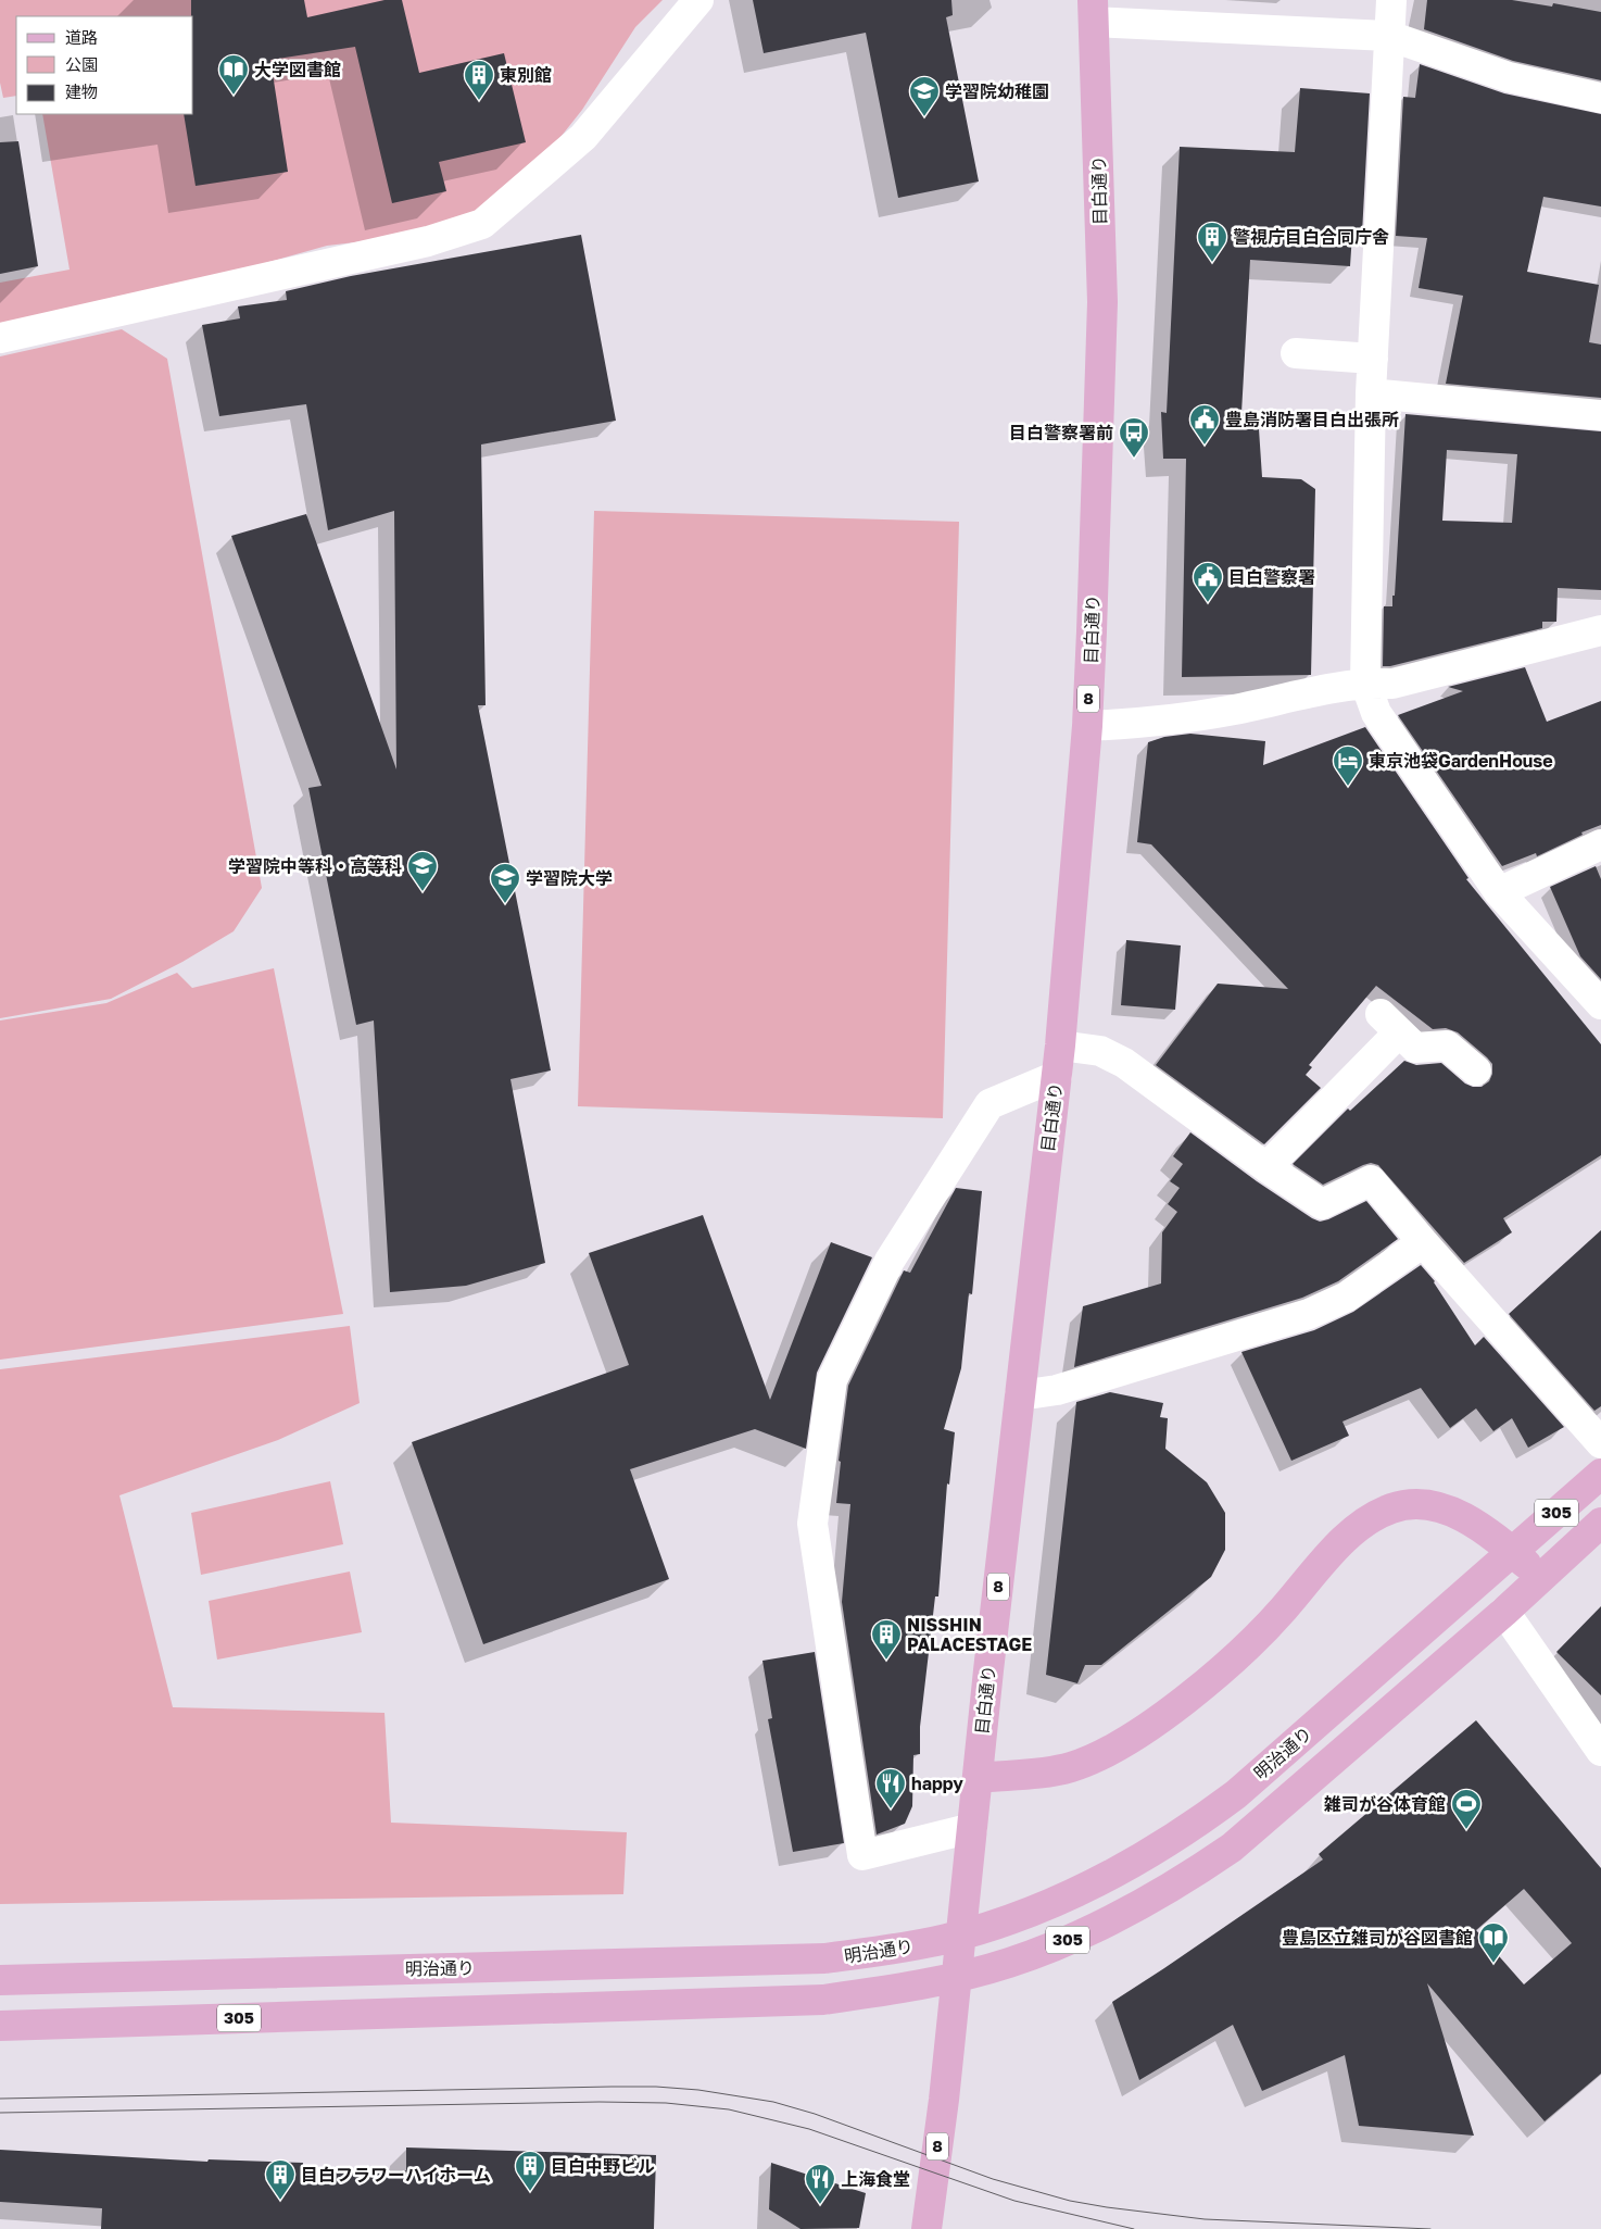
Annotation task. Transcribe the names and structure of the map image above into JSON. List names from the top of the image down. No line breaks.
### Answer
{"streets":{"main road":["目白通り","8","305","明治通り"]},"places":{"library":["大学図書館","豊島区立雑司が谷図書館"],"building":["東別館","警視庁目白合同庁舎","NISSHIN PALACESTAGE","目白中野ビル","目白フラワーハイホーム"],"school or university":["学習院幼稚園","学習院中等科・高等科","学習院大学"],"public building":["豊島消防署目白出張所","目白警察署"],"bus stop":["目白警察署前"],"hotel":["東京池袋GardenHouse"],"restaurant":["happy","上海食堂"],"sports":["雑司が谷体育館"]},"legend":["道路","公園","建物"]}
